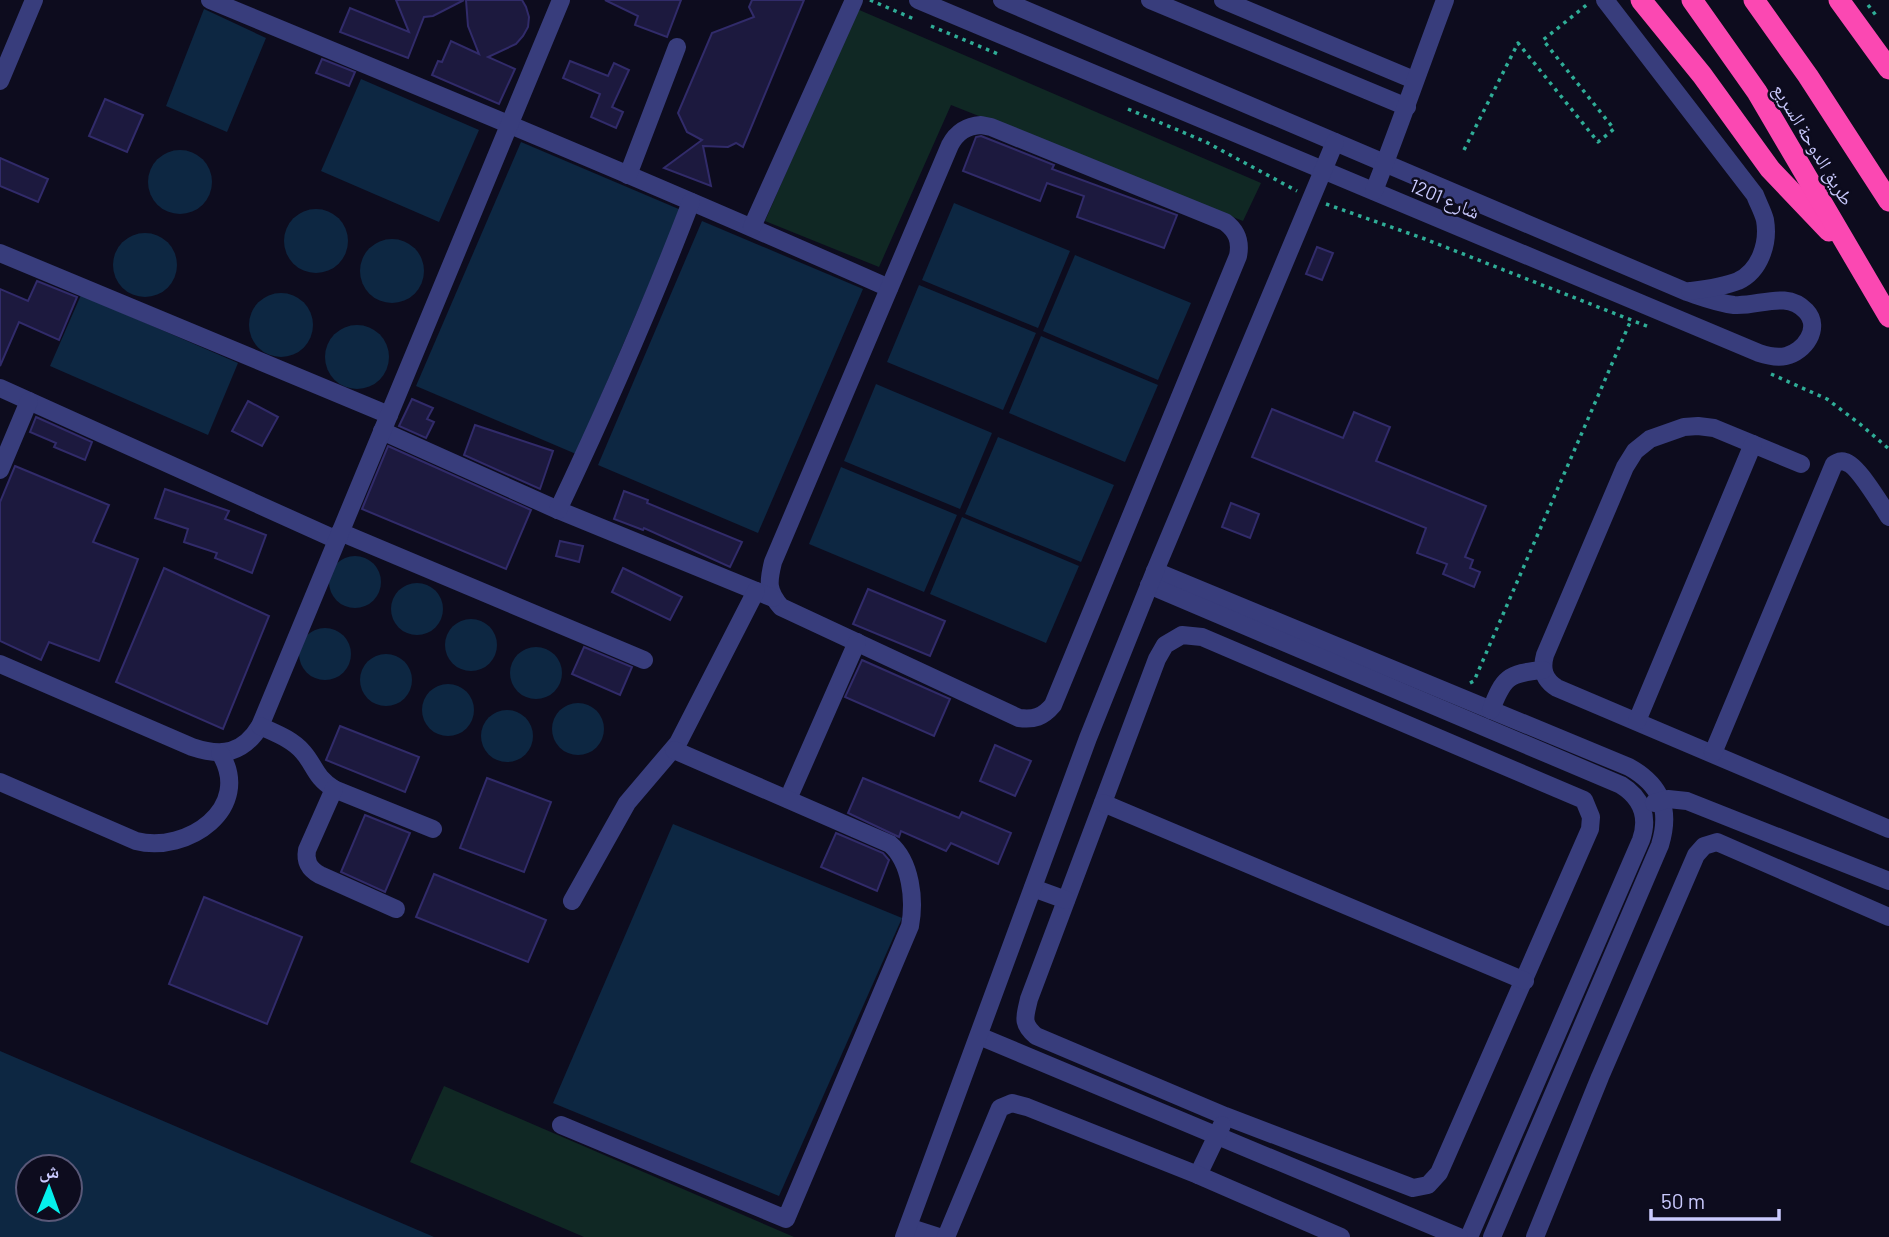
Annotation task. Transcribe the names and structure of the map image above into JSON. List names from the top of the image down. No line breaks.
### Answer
{"streets":{"highway":["طريق الدوحة السريع"],"street":["شارع 1201"]},"scale_bar":"50 m","north":"top"}
